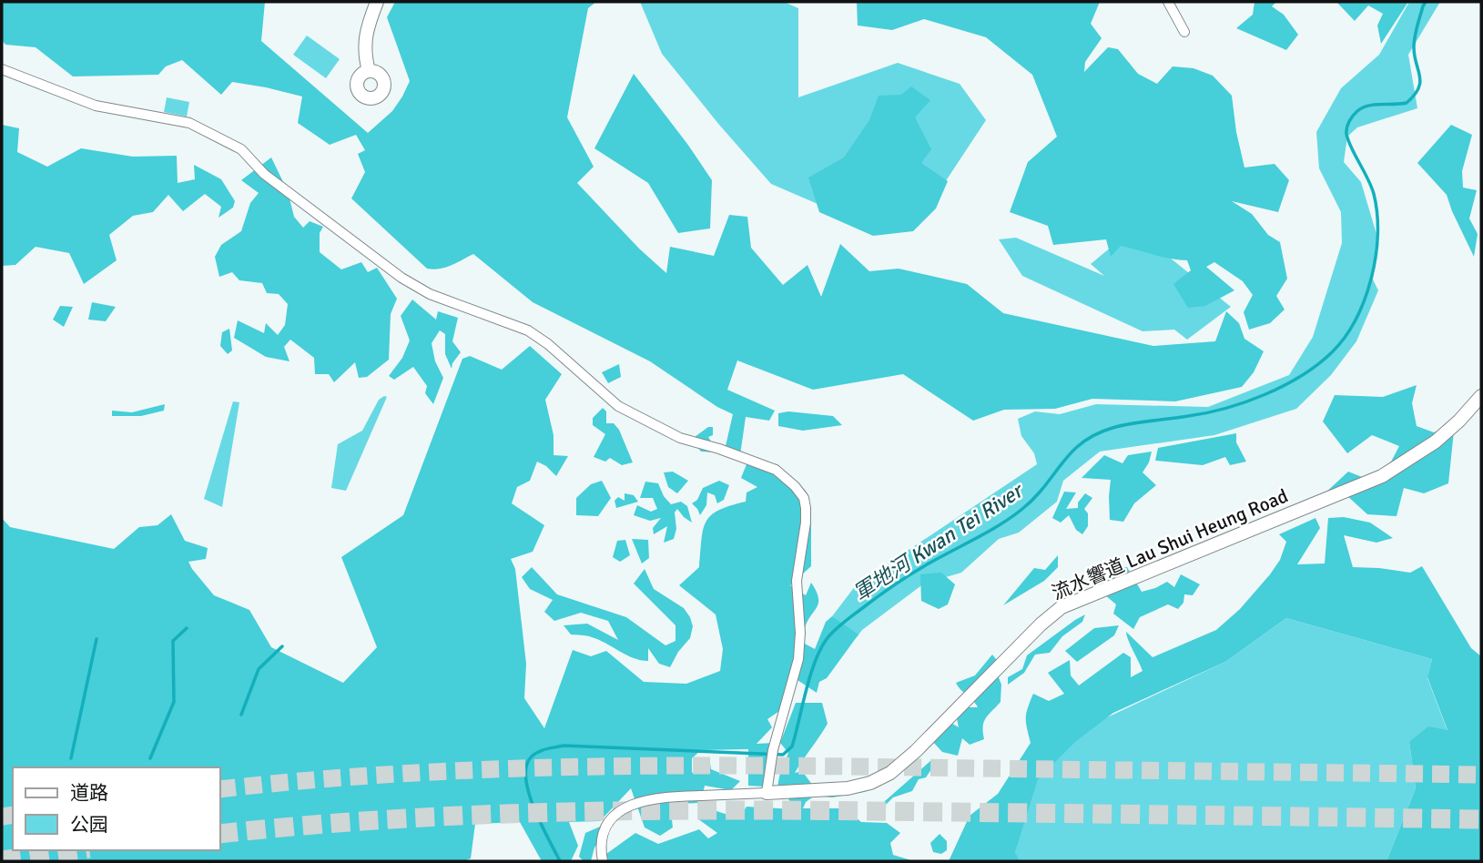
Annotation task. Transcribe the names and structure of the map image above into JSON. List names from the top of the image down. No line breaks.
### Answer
{"streets":{"street":["流水響道 Lau Shui Heung Road"]},"water":["軍地河 Kwan Tei River"],"legend":["道路","公园"]}
